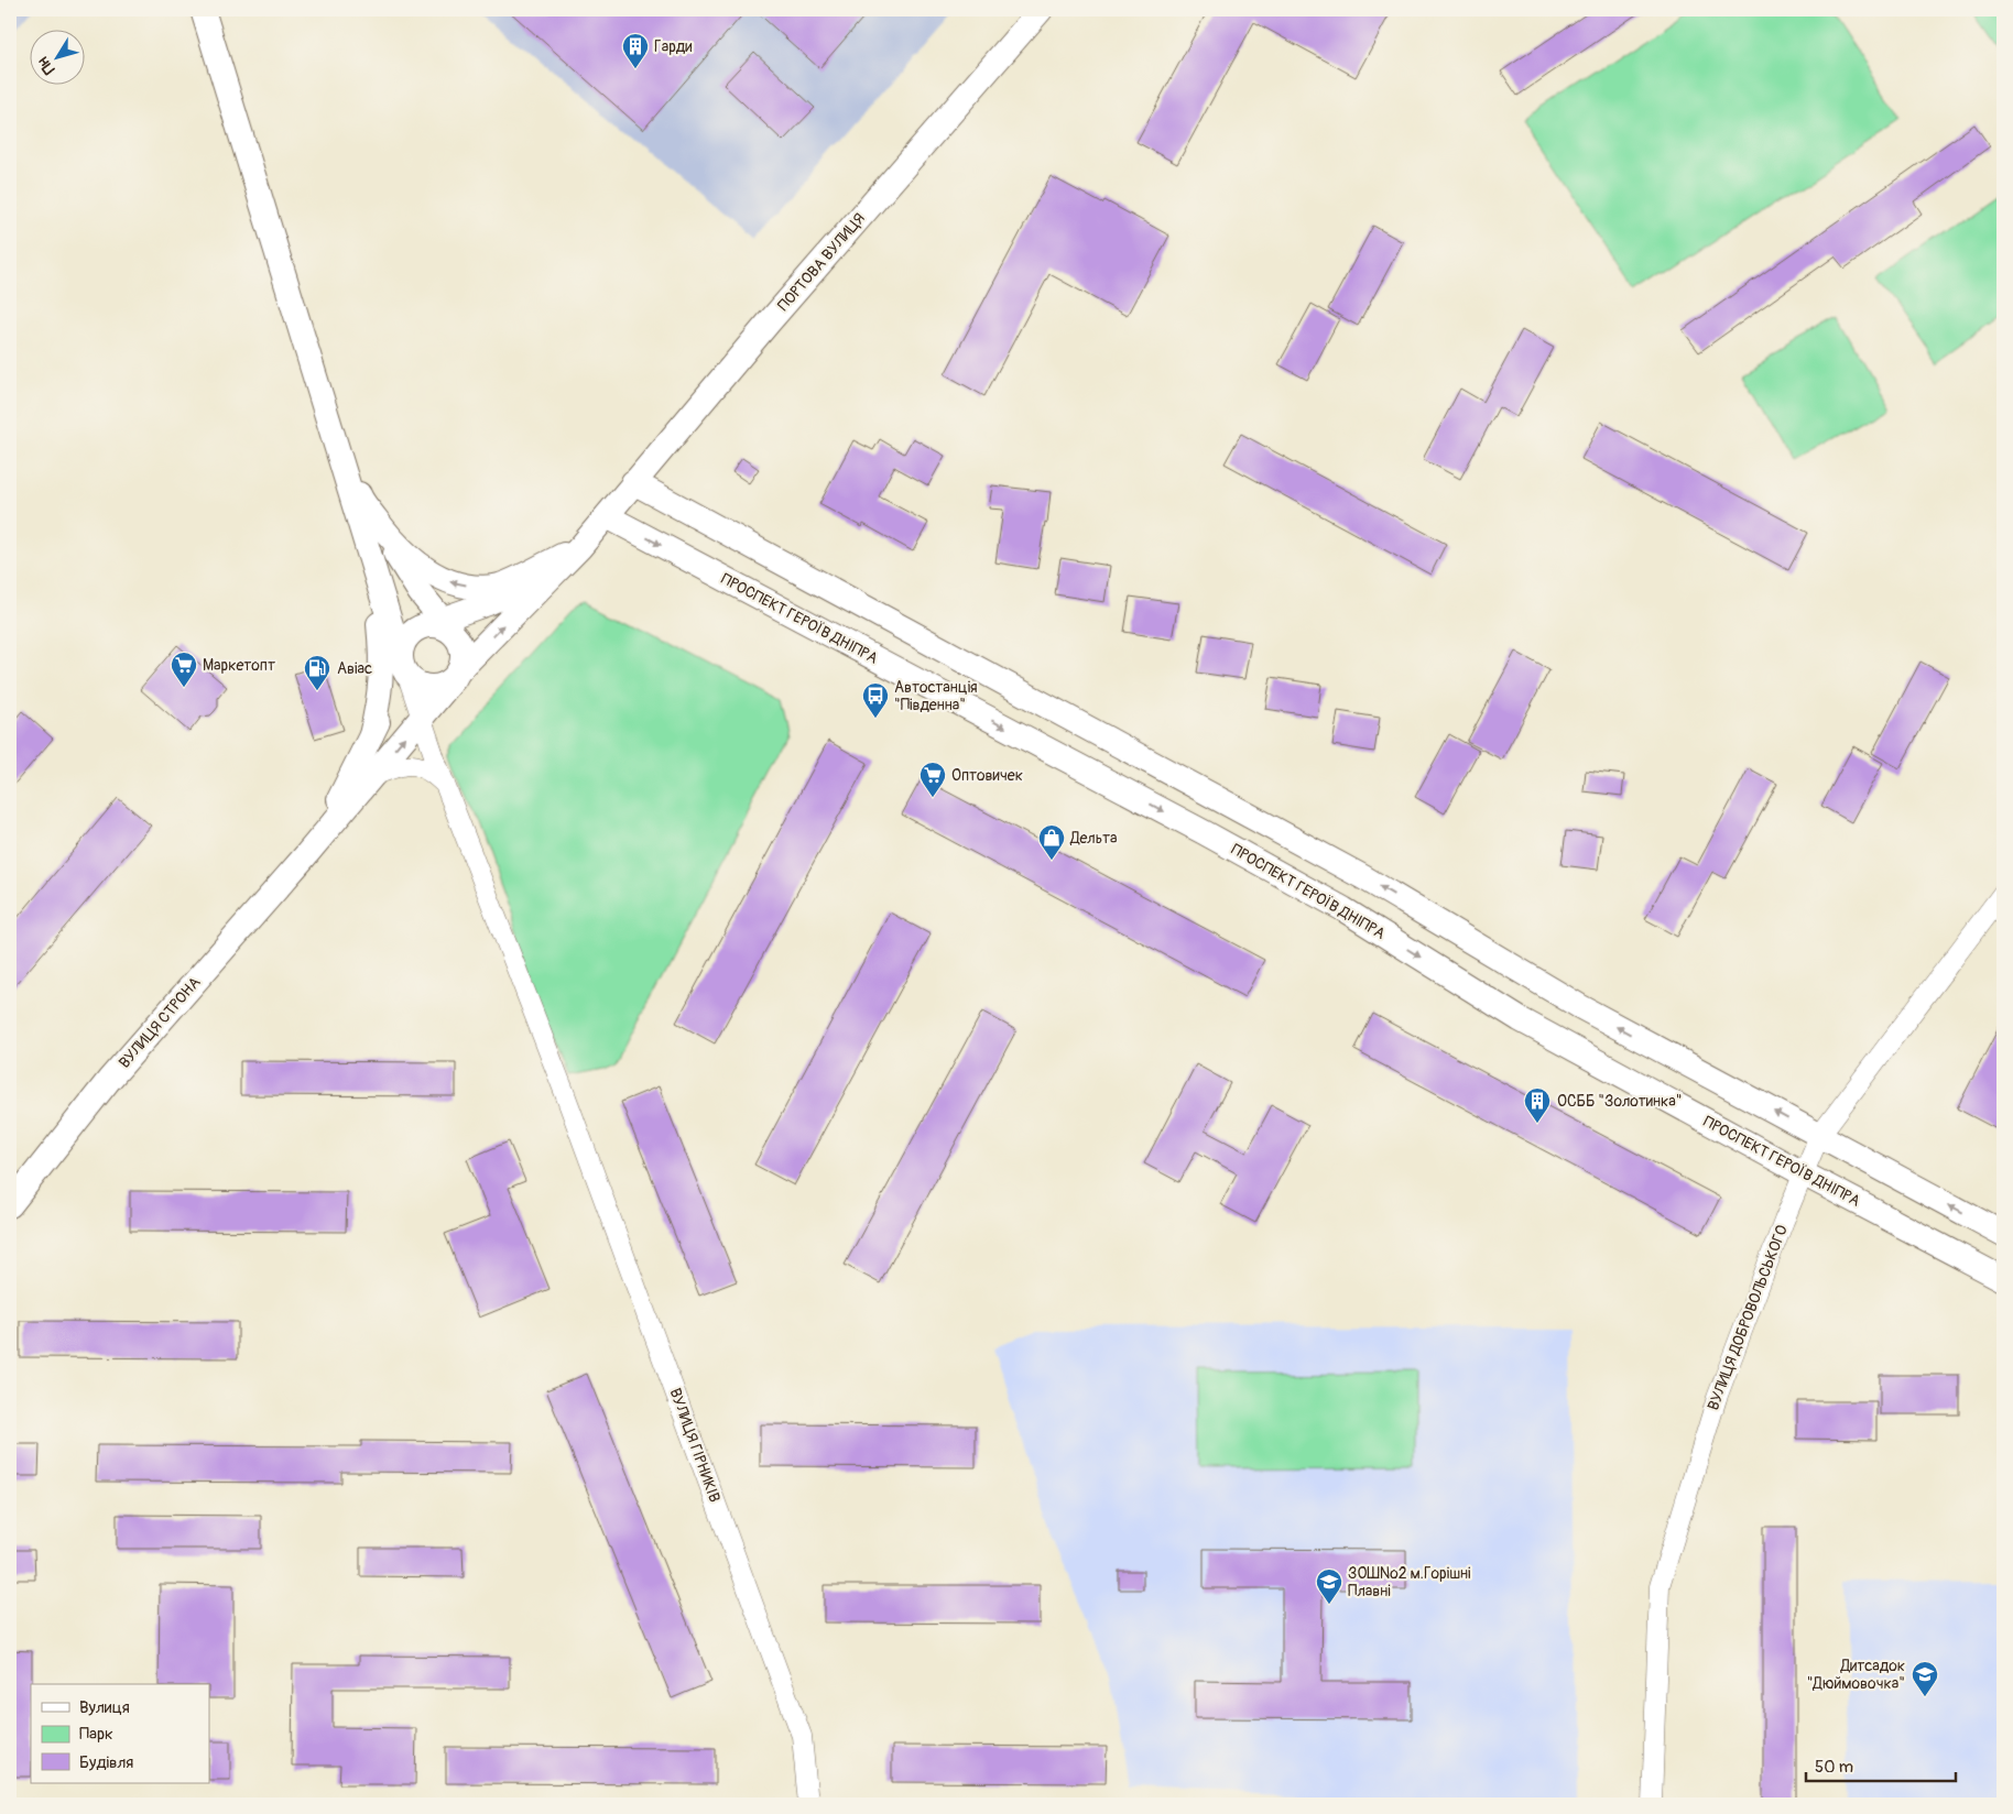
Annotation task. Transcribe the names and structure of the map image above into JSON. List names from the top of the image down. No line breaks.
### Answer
{"streets":{"street":["ПОРТОВА ВУЛИЦЯ","ПРОСПЕКТ ГЕРОЇВ ДНІПРА","ВУЛИЦЯ СТРОНА","ВУЛИЦЯ ДОБРОВОЛЬСЬКОГО","ВУЛИЦЯ ГІРНИКІВ"]},"crossings":[["ПОРТОВА ВУЛИЦЯ","ПРОСПЕКТ ГЕРОЇВ ДНІПРА"],["ПРОСПЕКТ ГЕРОЇВ ДНІПРА","ВУЛИЦЯ ДОБРОВОЛЬСЬКОГО"]],"places":{"building":["Гарди","ОСББ \"Золотинка\""],"supermarket":["Маркетопт","Оптовичек"],"fuel station":["Авіас"],"bus stop":["Автостанція \"Південна\""],"shop":["Дельта"],"school or university":["ЗОШ№2 м.Горішні Плавні","Дитсадок \"Дюймовочка\""]},"legend":["Вулиця","Парк","Будівля"],"scale_bar":"50 m","north":"bottom left"}
